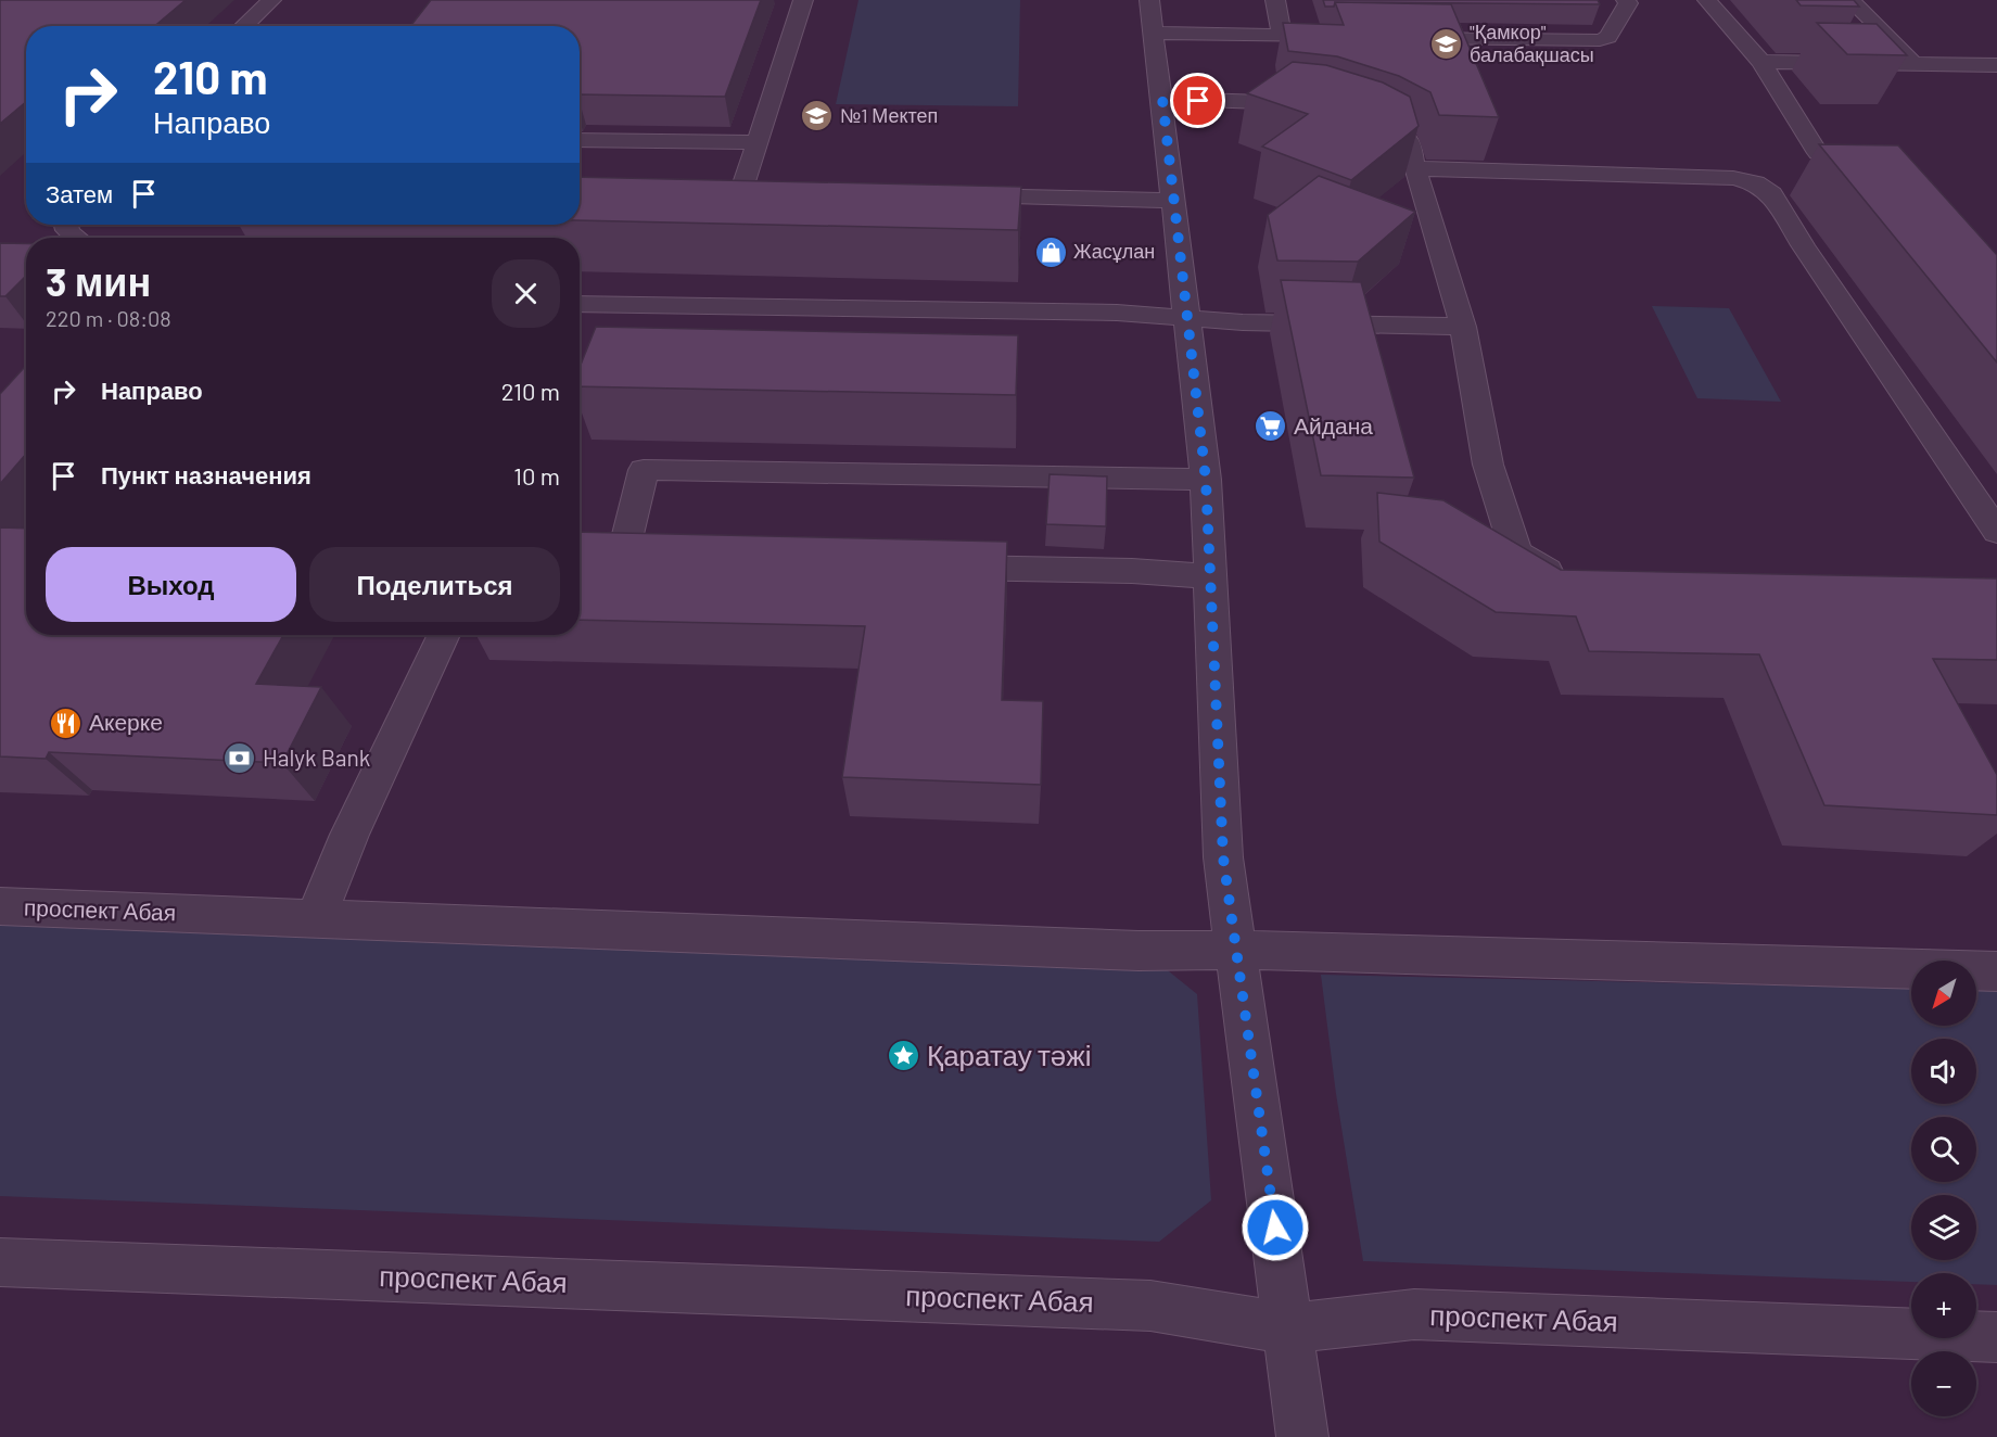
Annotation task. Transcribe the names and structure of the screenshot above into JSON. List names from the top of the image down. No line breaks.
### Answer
{"streets":{"street":["проспект Абая"]},"places":{"school or university":["\"Қамкор\" балабақшасы","№1 Мектеп"],"shop":["Жасұлан"],"supermarket":["Айдана"],"restaurant":["Акерке"],"bank":["Halyk Bank"],"place":["Қаратау тәжі"]},"north":"bottom left","page":{"turn":["210 m","Направо"],"then":"Затем","heading":["3 мин","220 m · 08:08"],"list":[{"name":"Направо","value":"210 m"},{"name":"Пункт назначения","value":"10 m"}],"buttons":["Выход","Поделиться"],"map_buttons":["+","−"]}}
